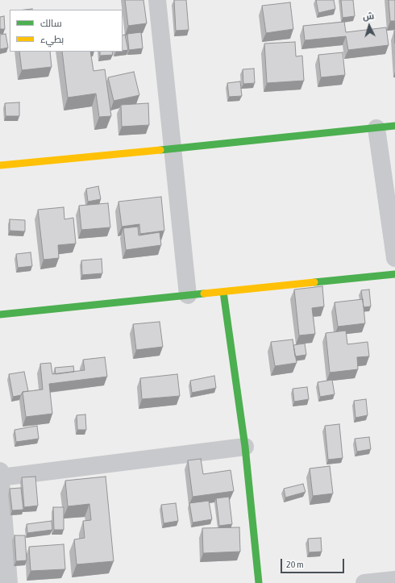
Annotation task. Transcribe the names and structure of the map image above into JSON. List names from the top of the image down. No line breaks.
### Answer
{"legend":["سالك","بطيء"],"scale_bar":"20 m","north":"top"}
